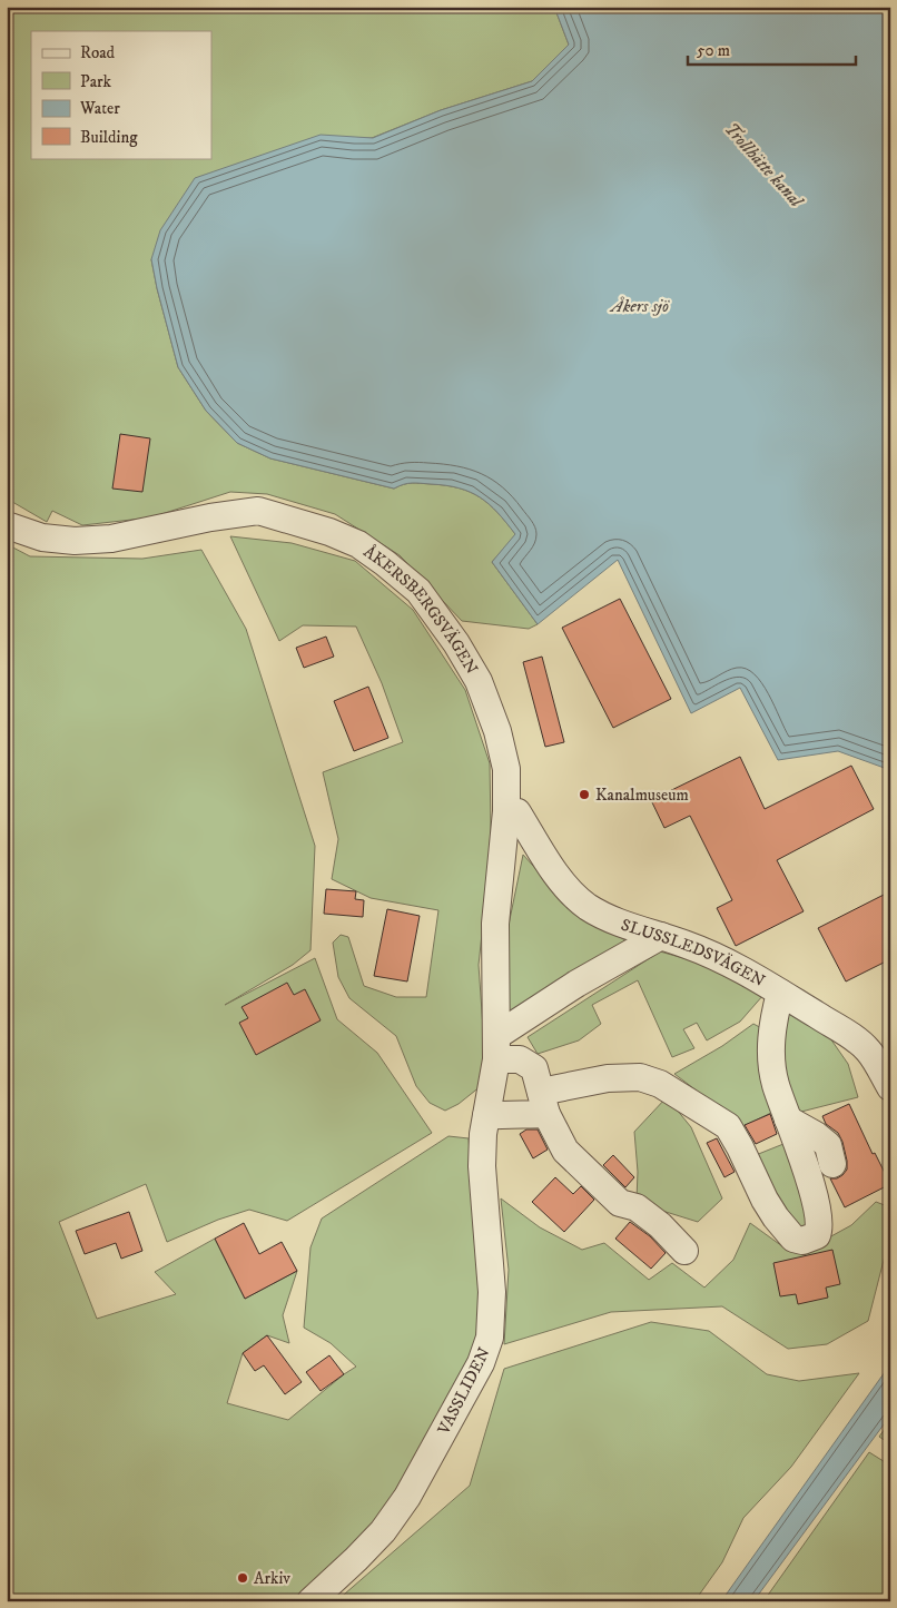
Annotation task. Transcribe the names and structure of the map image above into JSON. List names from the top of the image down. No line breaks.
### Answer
{"streets":{"street":["ÅKERSBERGSVÄGEN","SLUSSLEDSVÄGEN","VASSLIDEN"]},"crossings":[["ÅKERSBERGSVÄGEN","SLUSSLEDSVÄGEN"],["ÅKERSBERGSVÄGEN","VASSLIDEN"]],"water":["Trollhätte kanal","Åkers sjö"],"places":["Kanalmuseum","Arkiv"],"legend":["Road","Park","Water","Building"],"scale_bar":"50 m"}
